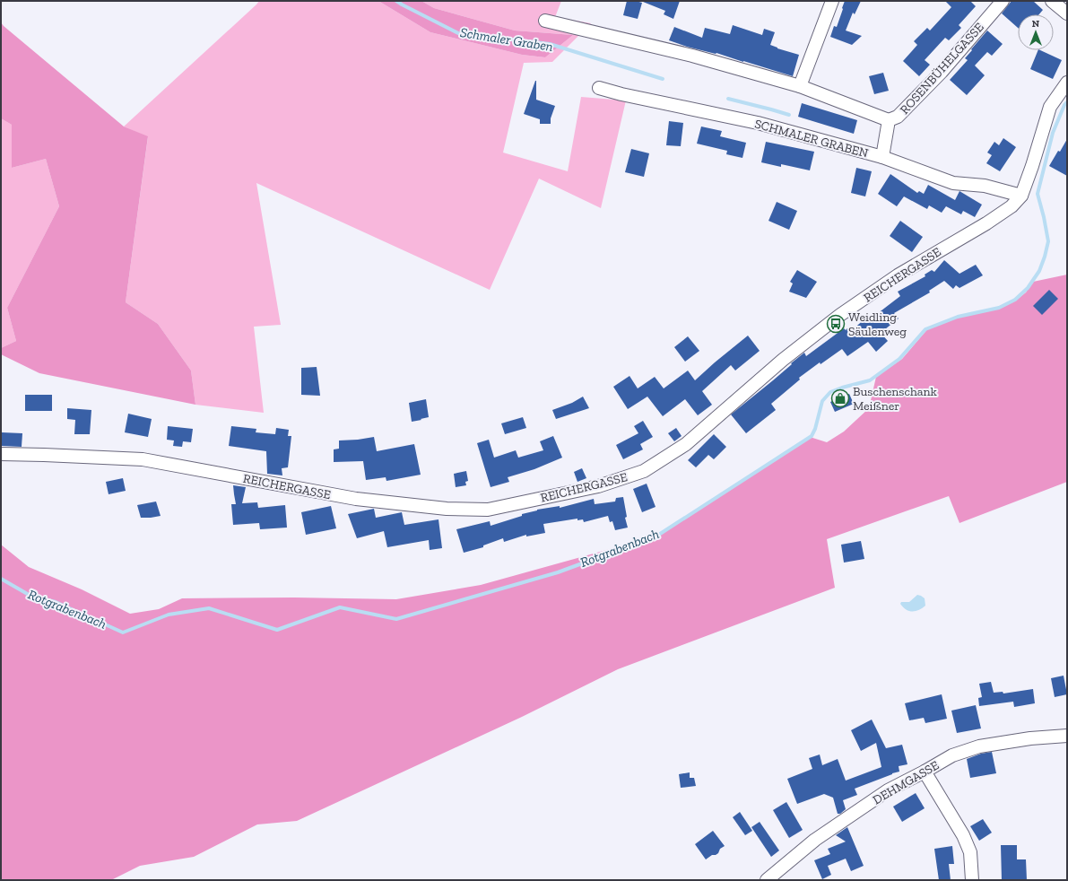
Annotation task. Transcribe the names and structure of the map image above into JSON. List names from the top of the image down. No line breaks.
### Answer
{"streets":{"street":["ROSENBÜHELGASSE","SCHMALER GRABEN","REICHERGASSE","DEHMGASSE"]},"crossings":[["ROSENBÜHELGASSE","SCHMALER GRABEN"],["SCHMALER GRABEN","REICHERGASSE"]],"water":["Schmaler Graben","Rotgrabenbach"],"places":{"bus stop":["Weidling Säulenweg"],"shop":["Buschenschank Meißner"]},"north":"top"}
